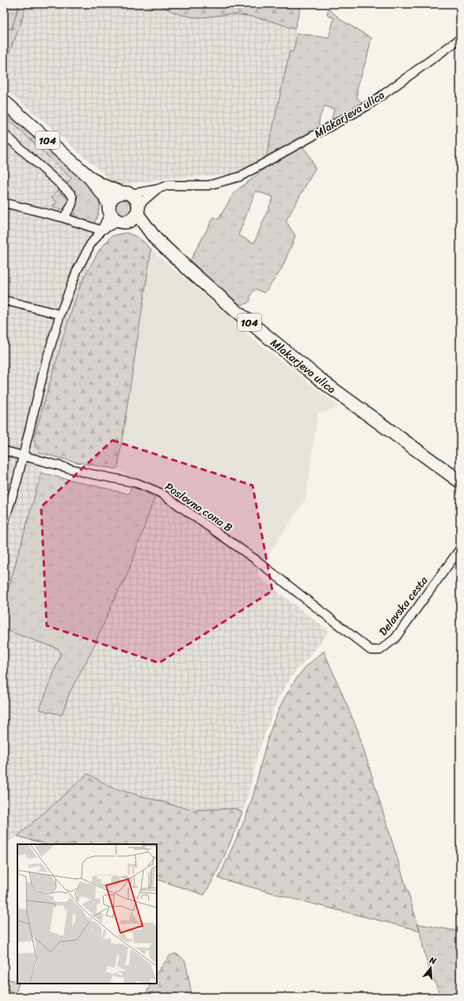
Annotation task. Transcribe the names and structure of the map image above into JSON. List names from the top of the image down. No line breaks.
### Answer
{"streets":{"main road":["Mlakarjeva ulica","104"],"street":["Poslovna cona B","Delavska cesta"]},"crossings":[["Mlakarjeva ulica","104"],["Poslovna cona B","Delavska cesta"]],"north":"top"}
